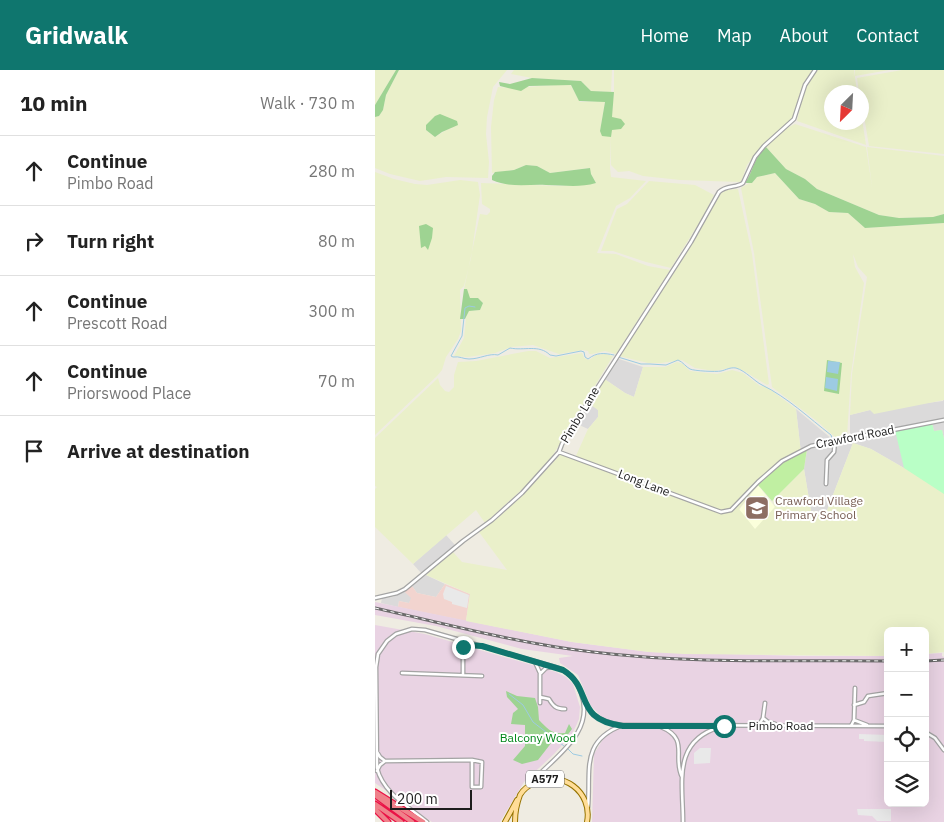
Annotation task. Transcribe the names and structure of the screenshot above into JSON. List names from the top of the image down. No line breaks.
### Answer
{"streets":{"main road":["A577"],"street":["Pimbo Lane","Crawford Road","Long Lane","Pimbo Road"]},"crossings":[["Pimbo Lane","Long Lane"],["Crawford Road","Long Lane"],["Pimbo Road","A577"]],"parks":["Balcony Wood"],"places":{"school or university":["Crawford Village Primary School"]},"scale_bar":"200 m","north":"bottom left","page":{"header":"Gridwalk","nav":["Home","Map","About","Contact"],"heading":["10 min","Walk · 730 m"],"list":[["Continue","Pimbo Road","280 m"],["Turn right","80 m"],["Continue","Prescott Road","300 m"],["Continue","Priorswood Place","70 m"],"Arrive at destination"],"map_buttons":["+","−"],"scale":"200 m"}}
